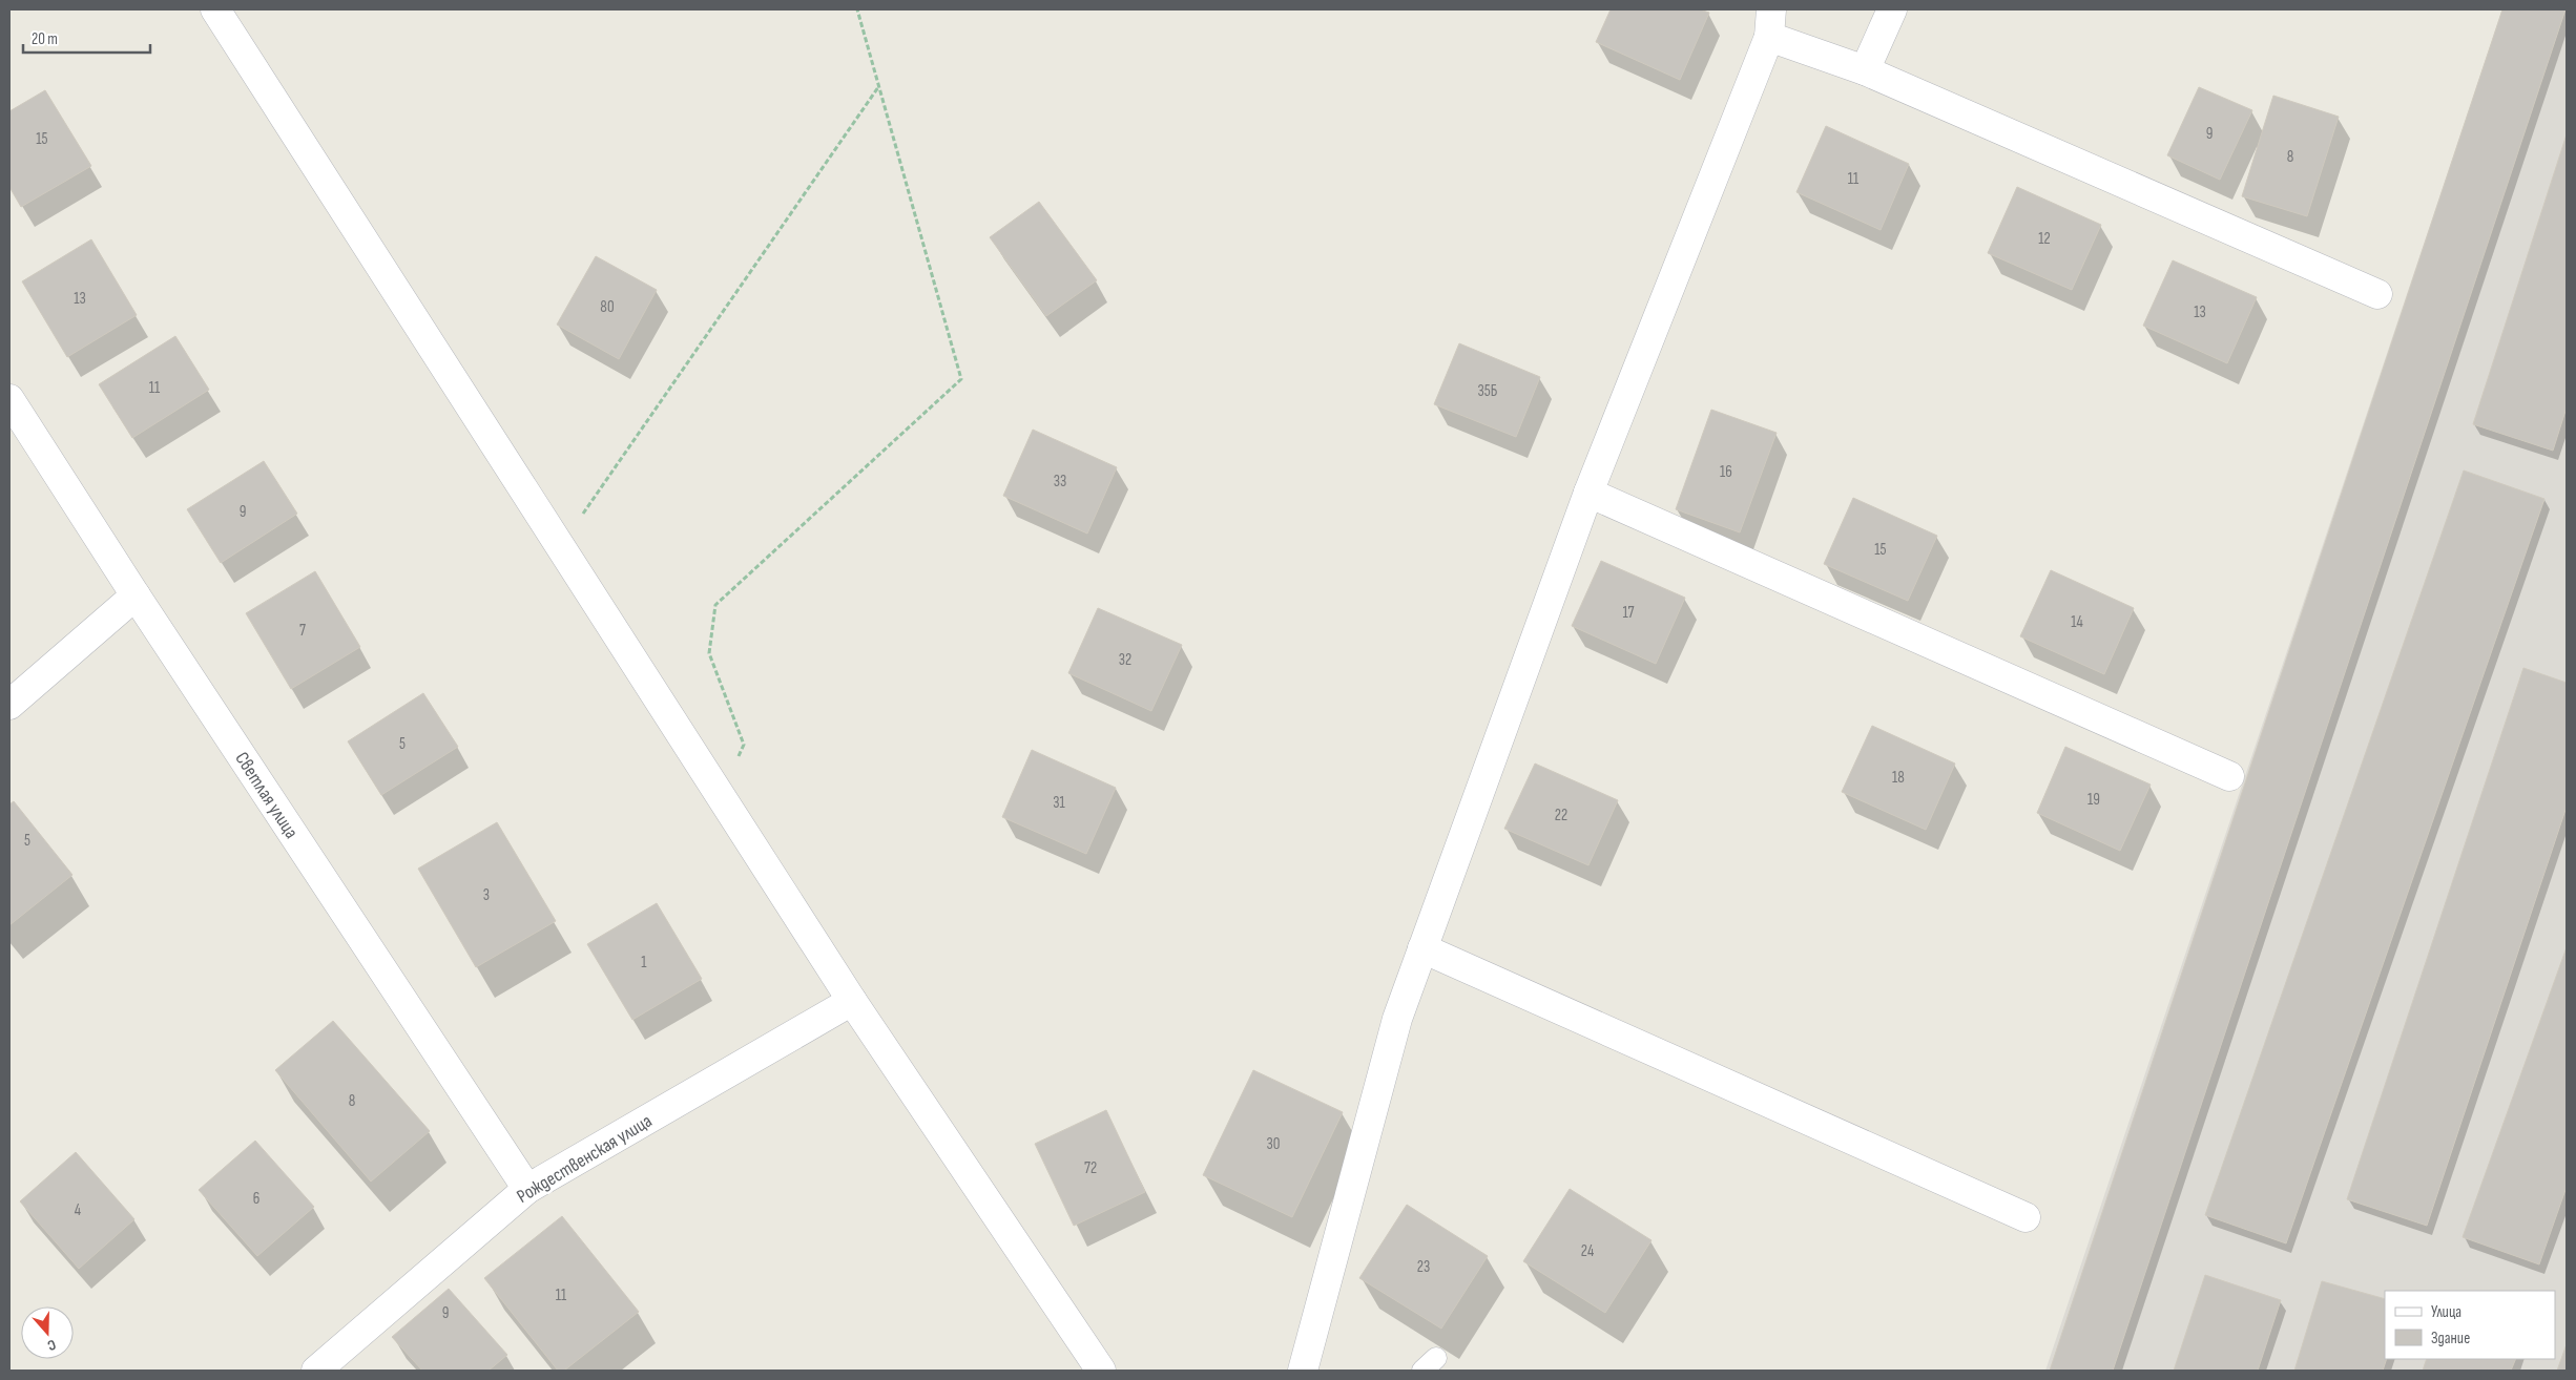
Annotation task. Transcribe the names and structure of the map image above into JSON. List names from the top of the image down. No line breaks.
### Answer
{"streets":{"street":["Светлая улица","Рождественская улица"]},"crossings":[["Светлая улица","Рождественская улица"]],"house_numbers":["9","15","8","11","12","13","80","13","11","35Б","16","33","9","15","17","14","7","32","5","18","19","31","22","5","3","1","8","30","72","6","4","24","23","11","9"],"legend":["Улица","Здание"],"scale_bar":"20 m","north":"bottom"}
